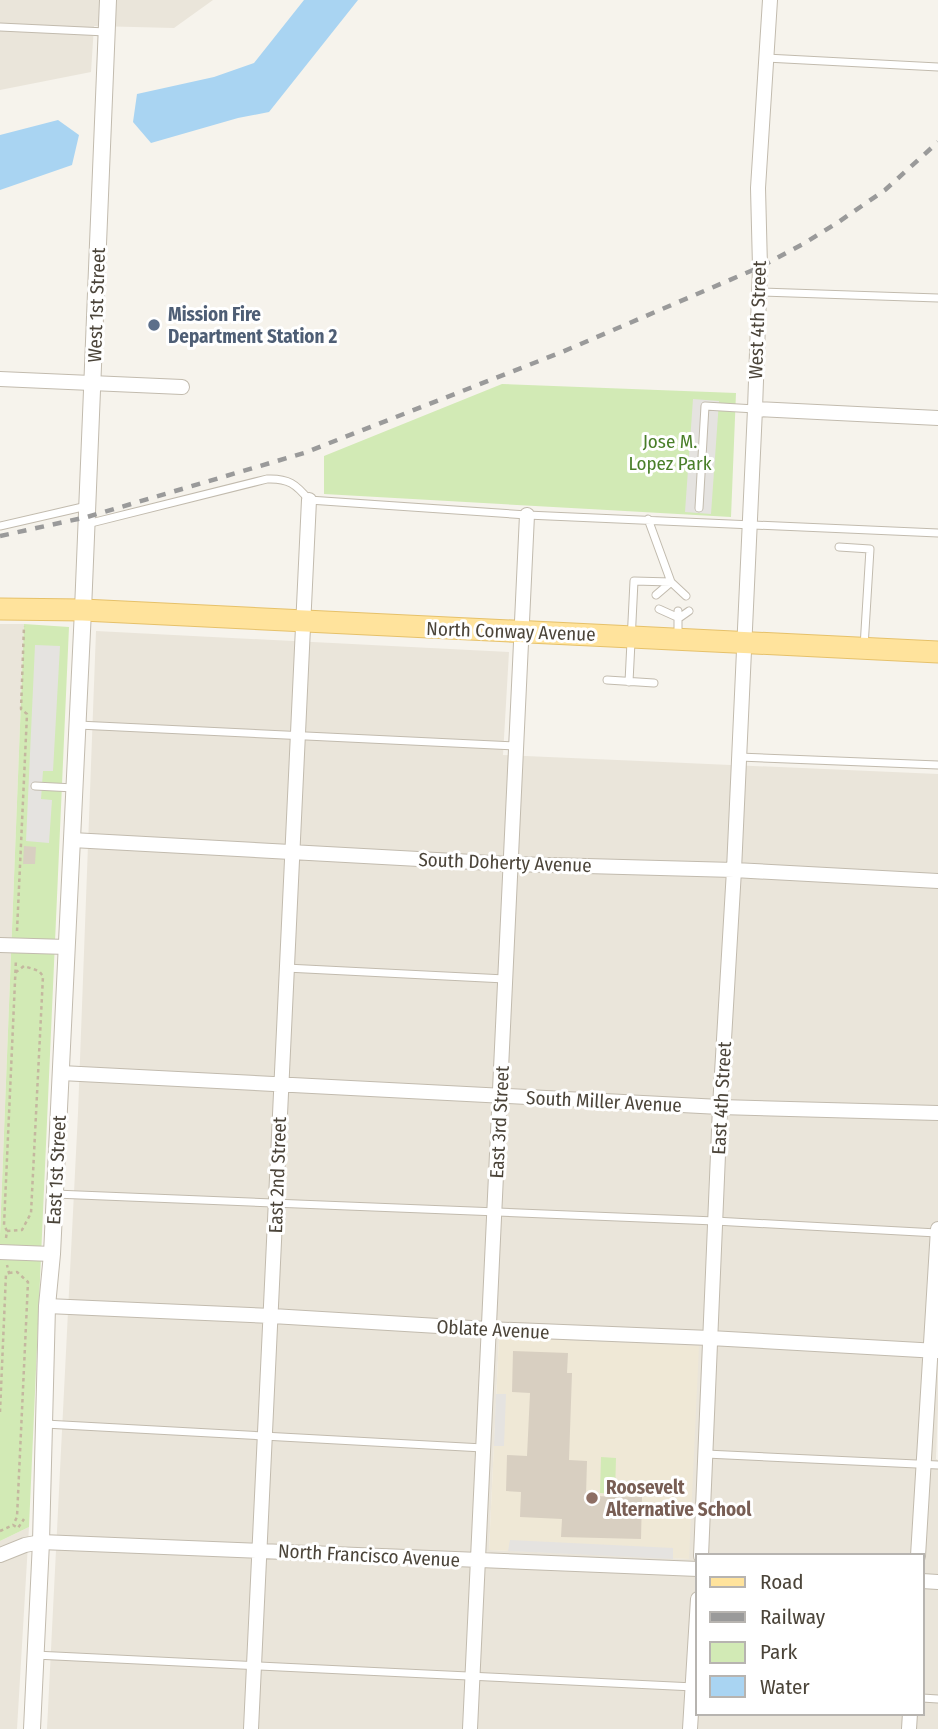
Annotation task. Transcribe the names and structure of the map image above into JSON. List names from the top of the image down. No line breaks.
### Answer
{"streets":{"main road":["North Conway Avenue"],"street":["West 1st Street","West 4th Street","South Doherty Avenue","East 4th Street","South Miller Avenue","East 3rd Street","East 1st Street","East 2nd Street","Oblate Avenue","North Francisco Avenue"]},"crossings":[["West 1st Street","North Conway Avenue"],["West 1st Street","East 1st Street"],["West 4th Street","North Conway Avenue"],["West 4th Street","East 4th Street"],["North Conway Avenue","East 4th Street"],["North Conway Avenue","East 3rd Street"],["North Conway Avenue","East 1st Street"],["North Conway Avenue","East 2nd Street"],["South Doherty Avenue","East 4th Street"],["South Doherty Avenue","East 3rd Street"],["South Doherty Avenue","East 1st Street"],["South Doherty Avenue","East 2nd Street"],["East 4th Street","South Miller Avenue"],["East 4th Street","Oblate Avenue"],["South Miller Avenue","East 3rd Street"],["South Miller Avenue","East 1st Street"],["South Miller Avenue","East 2nd Street"],["East 3rd Street","Oblate Avenue"],["East 3rd Street","North Francisco Avenue"],["East 1st Street","Oblate Avenue"],["East 1st Street","North Francisco Avenue"],["East 2nd Street","Oblate Avenue"],["East 2nd Street","North Francisco Avenue"]],"parks":["Jose M. Lopez Park"],"places":["Mission Fire Department Station 2","Roosevelt Alternative School"],"legend":["Road","Railway","Park","Water"]}
